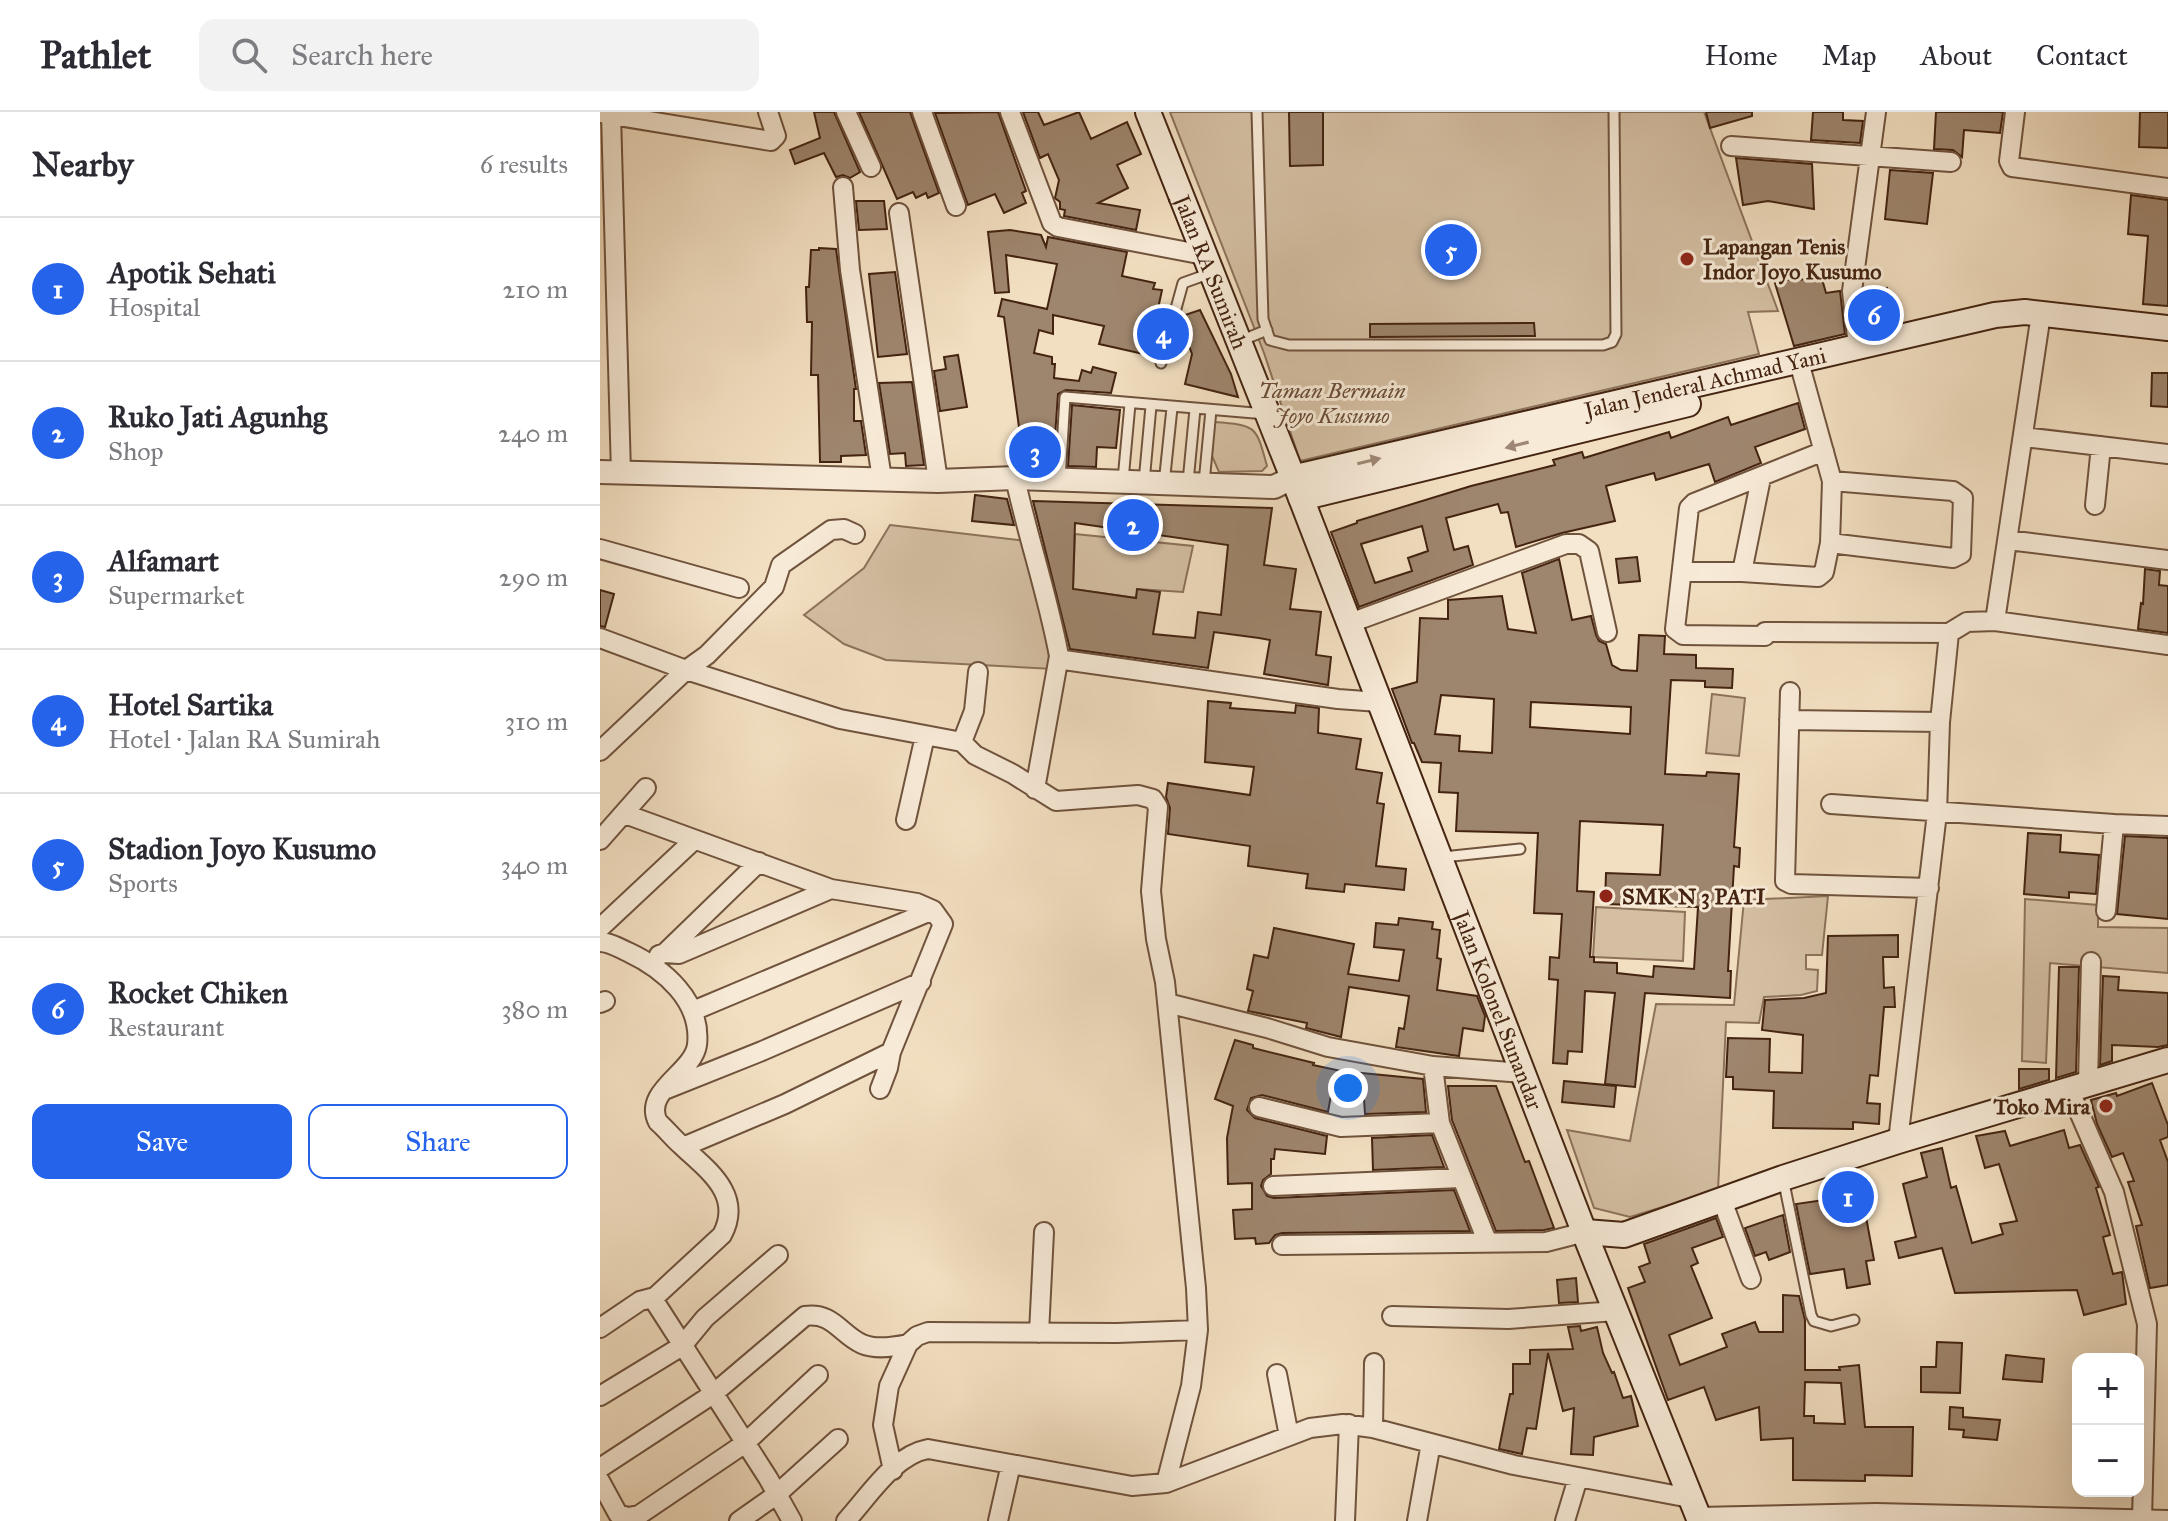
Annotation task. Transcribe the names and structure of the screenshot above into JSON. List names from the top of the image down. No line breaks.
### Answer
{"streets":{"main road":["Jalan RA Sumirah","Jalan Jenderal Achmad Yani","Jalan Kolonel Sunandar"]},"crossings":[["Jalan RA Sumirah","Jalan Jenderal Achmad Yani"],["Jalan RA Sumirah","Jalan Kolonel Sunandar"],["Jalan Jenderal Achmad Yani","Jalan Kolonel Sunandar"]],"parks":["Taman Bermain Joyo Kusumo"],"places":["Lapangan Tenis Indor Joyo Kusumo","SMK N 3 PATI","Toko Mira"],"page":{"header":"Pathlet","search":"Search here","nav":["Home","Map","About","Contact"],"heading":["Nearby","6 results"],"list":[{"mark":"1","name":"Apotik Sehati","note":"Hospital","value":"210 m"},{"mark":"2","name":"Ruko Jati Agunhg","note":"Shop","value":"240 m"},{"mark":"3","name":"Alfamart","note":"Supermarket","value":"290 m"},{"mark":"4","name":"Hotel Sartika","note":"Hotel · Jalan RA Sumirah","value":"310 m"},{"mark":"5","name":"Stadion Joyo Kusumo","note":"Sports","value":"340 m"},{"mark":"6","name":"Rocket Chiken","note":"Restaurant","value":"380 m"}],"pins":["5","6","4","3","2","1"],"buttons":["Save","Share"],"map_buttons":["+","−"]}}
